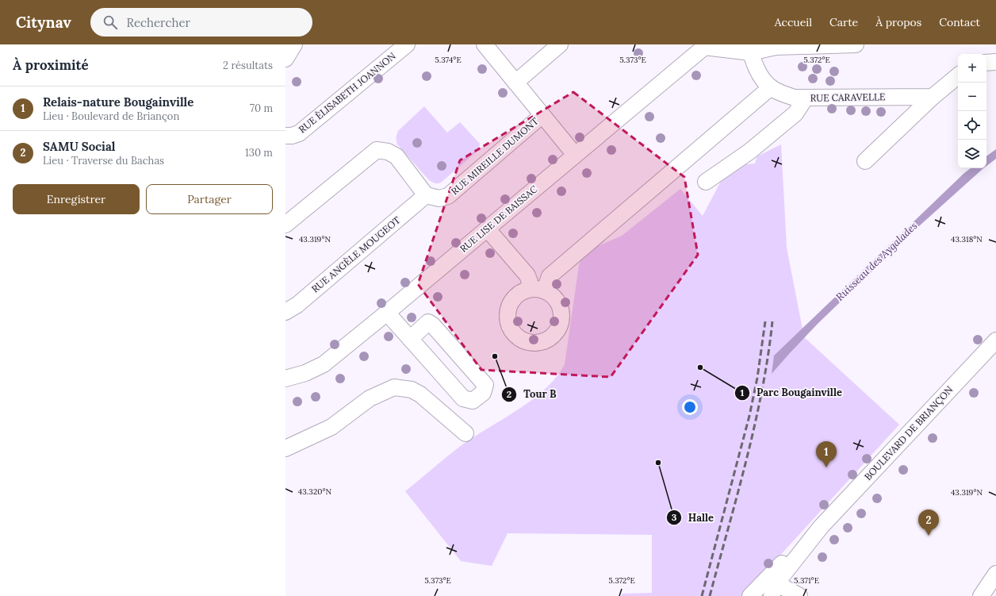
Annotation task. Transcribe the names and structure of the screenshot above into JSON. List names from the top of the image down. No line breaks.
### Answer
{"streets":{"street":["RUE ÈLISABETH JOANNON","RUE CARAVELLE","RUE MIREILLE DUMONT","RUE LISE DE BAISSAC","RUE ANGÈLE MOUGEOT","BOULEVARD DE BRIANÇON"]},"crossings":[["RUE CARAVELLE","RUE LISE DE BAISSAC"],["RUE MIREILLE DUMONT","RUE ANGÈLE MOUGEOT"]],"water":["Ruisseau des Aygalades"],"places":["Tour B","Parc Bougainville","Halle"],"page":{"header":"Citynav","search":"Rechercher","nav":["Accueil","Carte","À propos","Contact"],"heading":["À proximité","2 résultats"],"map_buttons":["+","−"],"list":[{"mark":"1","name":"Relais-nature Bougainville","note":"Lieu · Boulevard de Briançon","value":"70 m"},{"mark":"2","name":"SAMU Social","note":"Lieu · Traverse du Bachas","value":"130 m"}],"buttons":["Enregistrer","Partager"],"pins":["1","2"]},"coordinates":["5.374°E","5.373°E","5.372°E","43.319°N","43.318°N","43.320°N","5.371°E"]}
